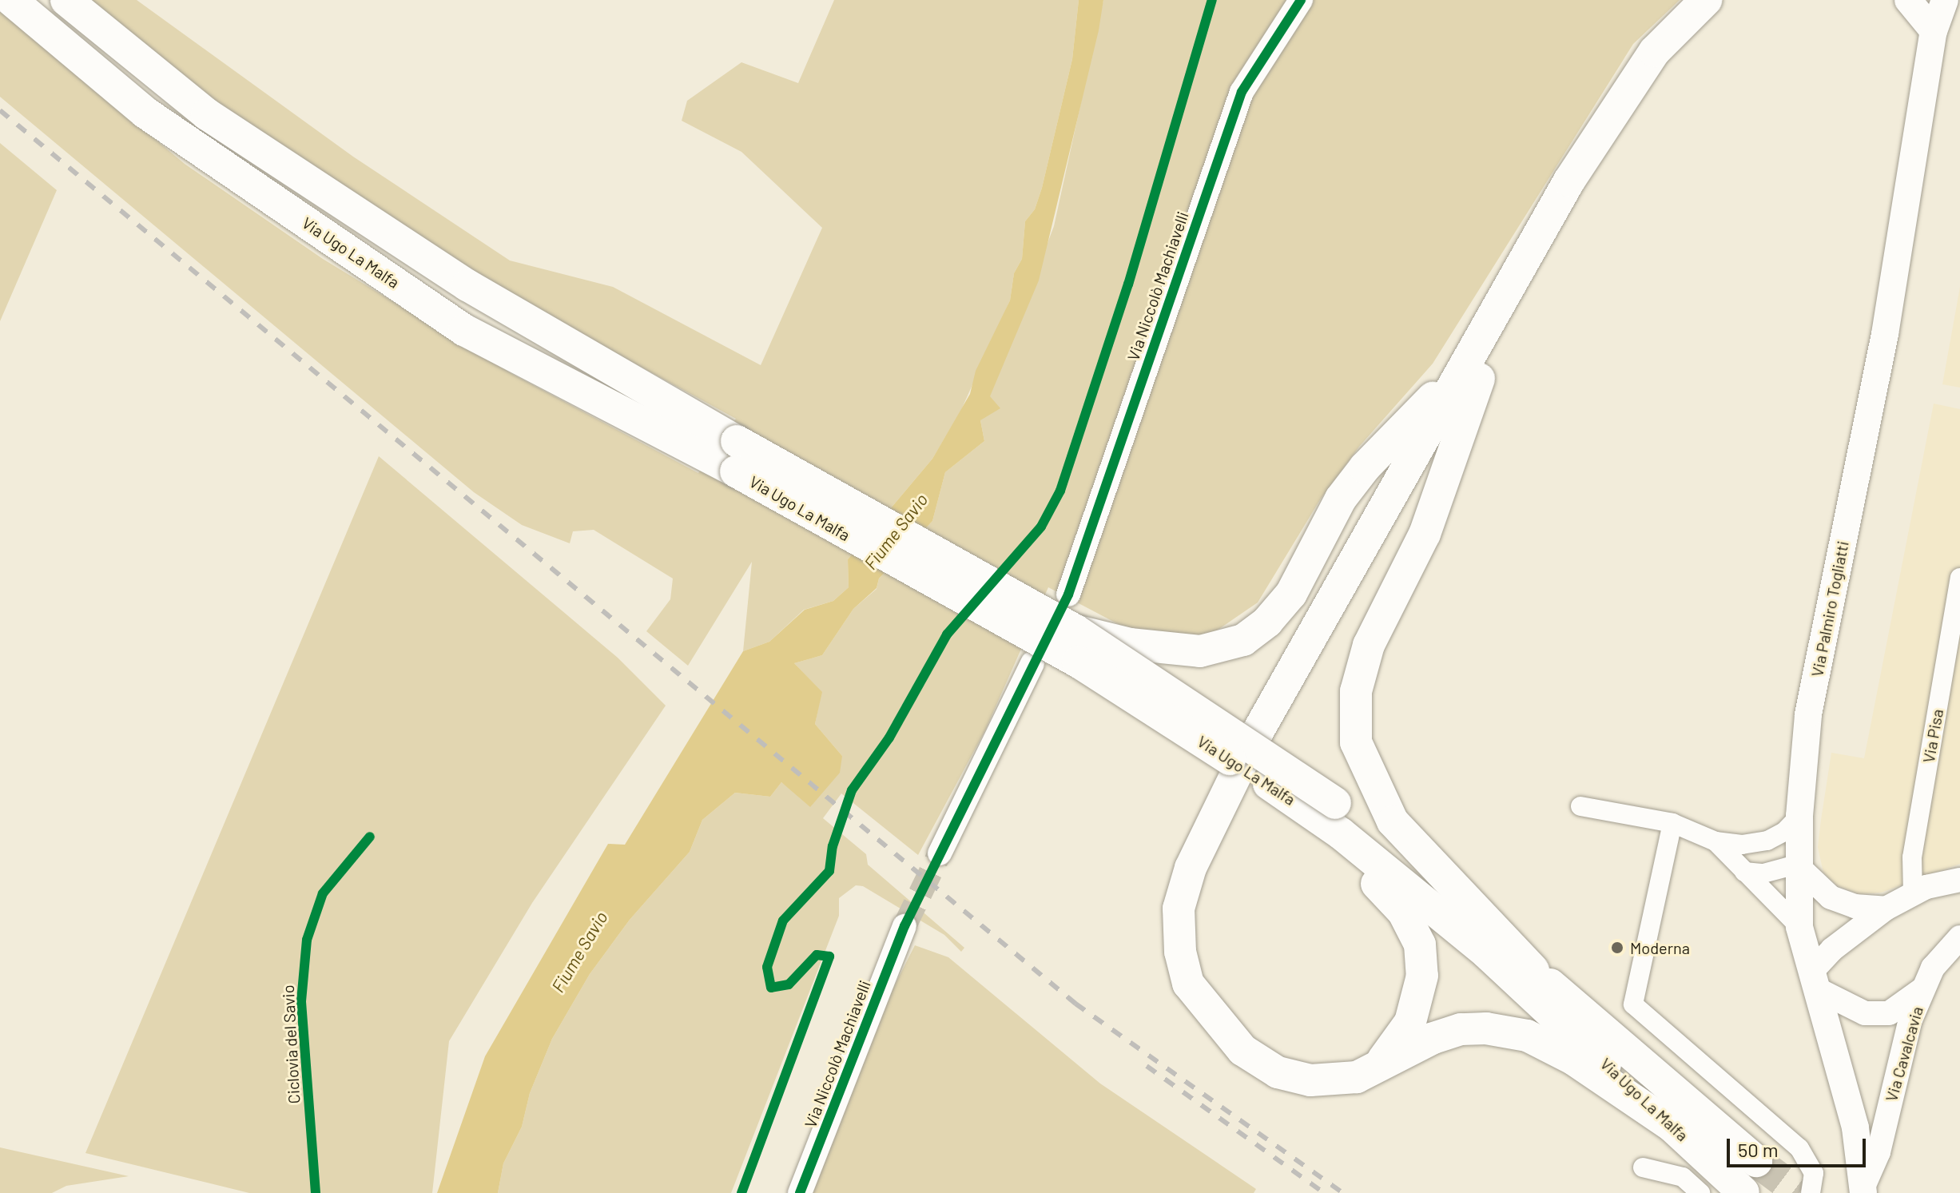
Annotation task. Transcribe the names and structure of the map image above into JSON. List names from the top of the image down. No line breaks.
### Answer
{"streets":{"highway":["Via Ugo La Malfa"],"main road":["Via Palmiro Togliatti"],"street":["Via Niccolò Machiavelli","Via Pisa","Via Cavalcavia"],"cycle path":["Ciclovia del Savio"]},"crossings":[["Via Palmiro Togliatti","Via Cavalcavia"]],"water":["Fiume Savio"],"places":["Moderna"],"scale_bar":"50 m"}
